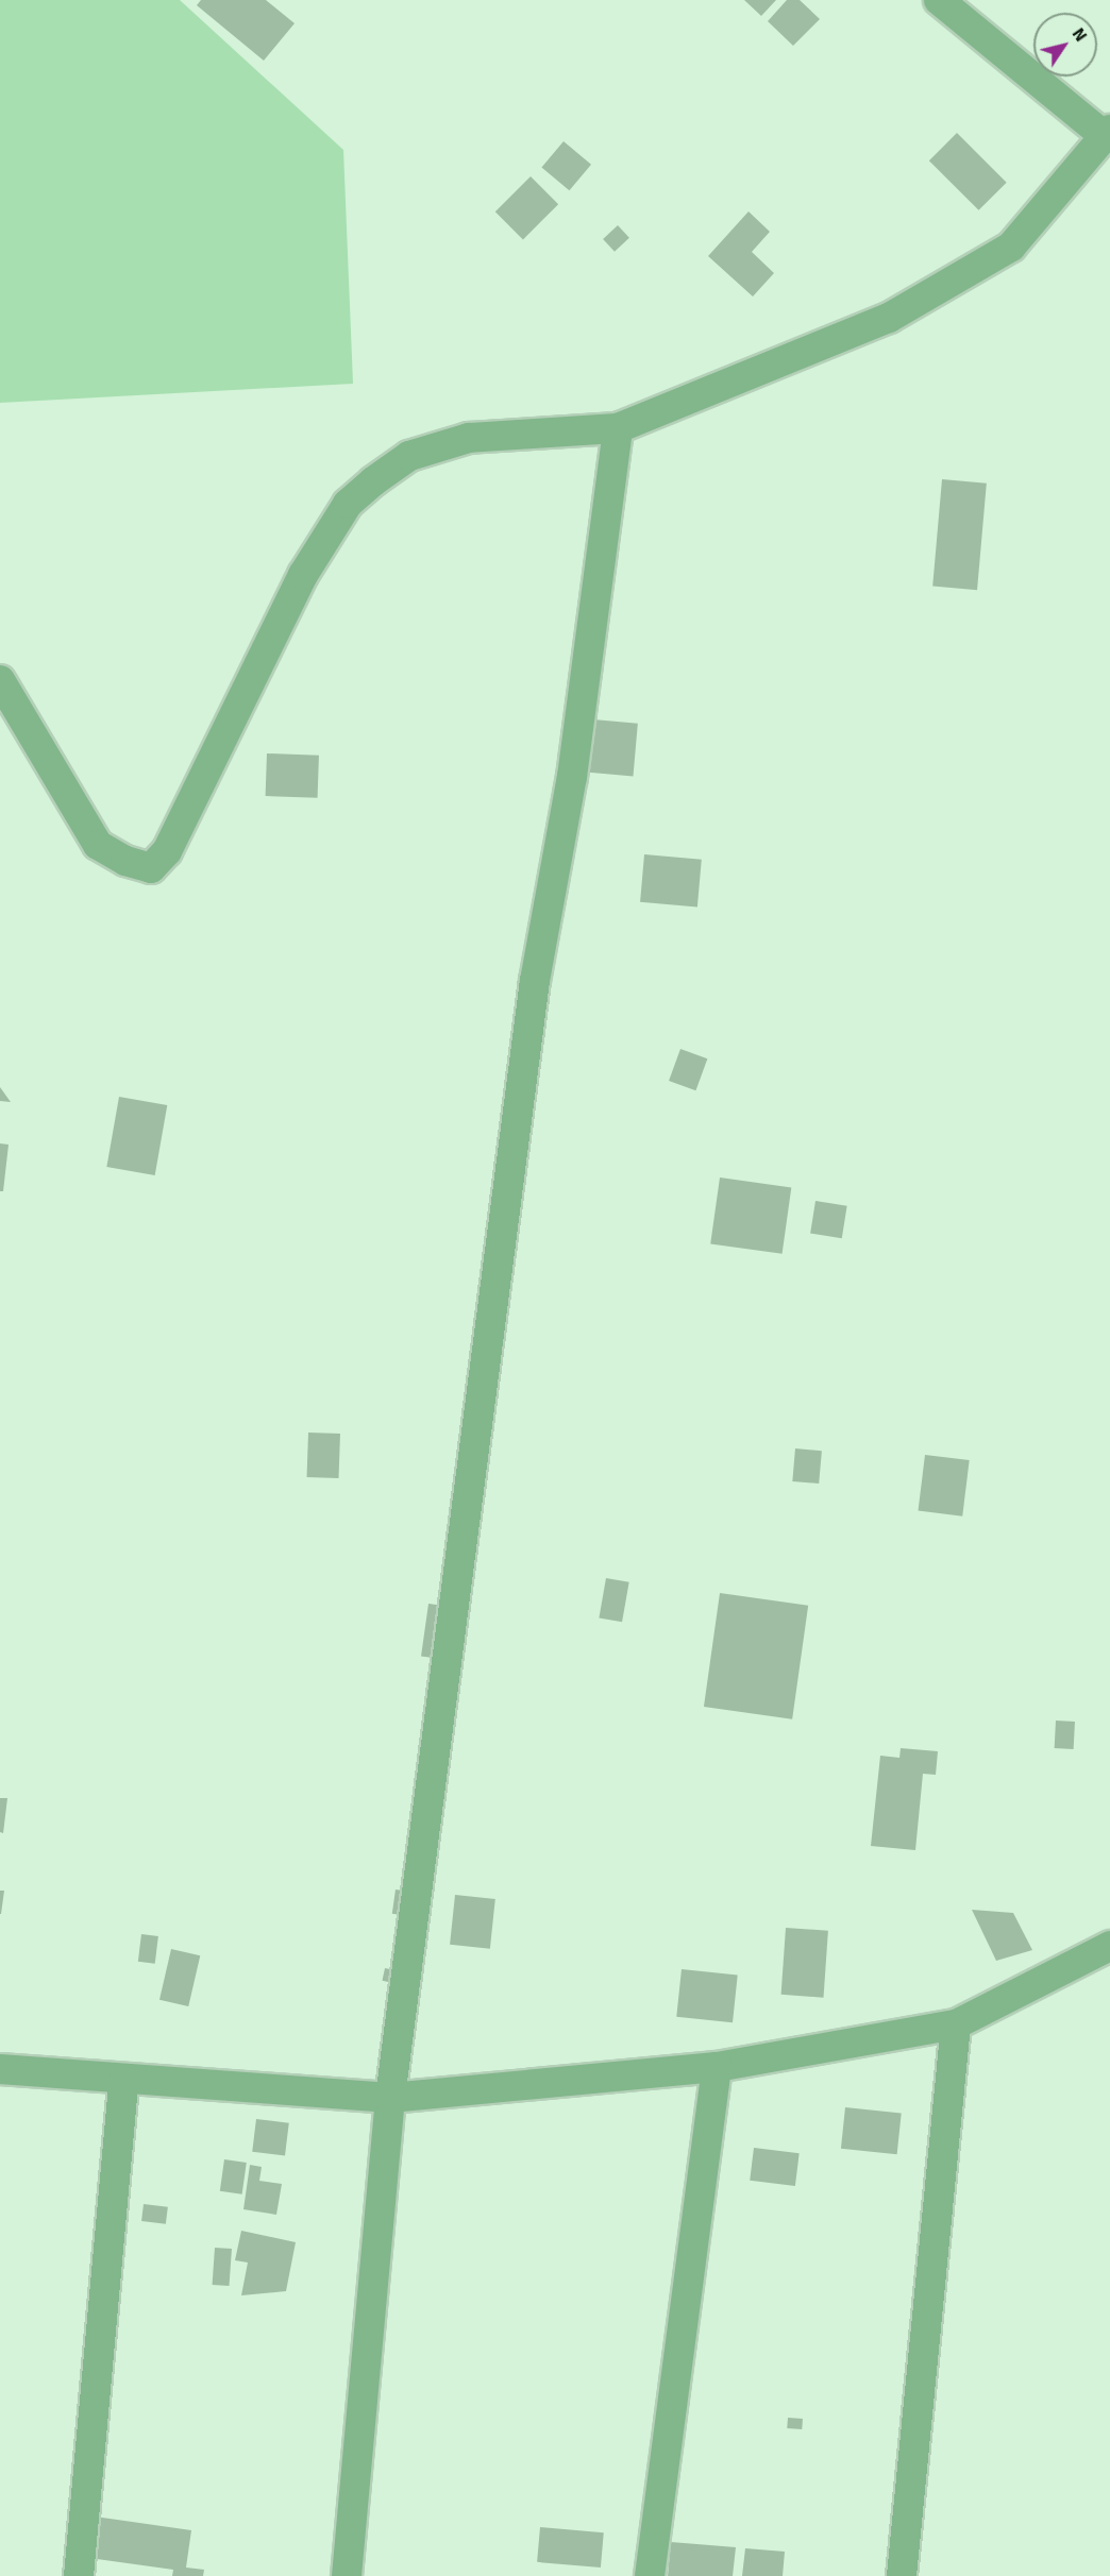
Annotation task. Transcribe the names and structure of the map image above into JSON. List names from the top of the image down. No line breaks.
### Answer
{"north":"top right"}
